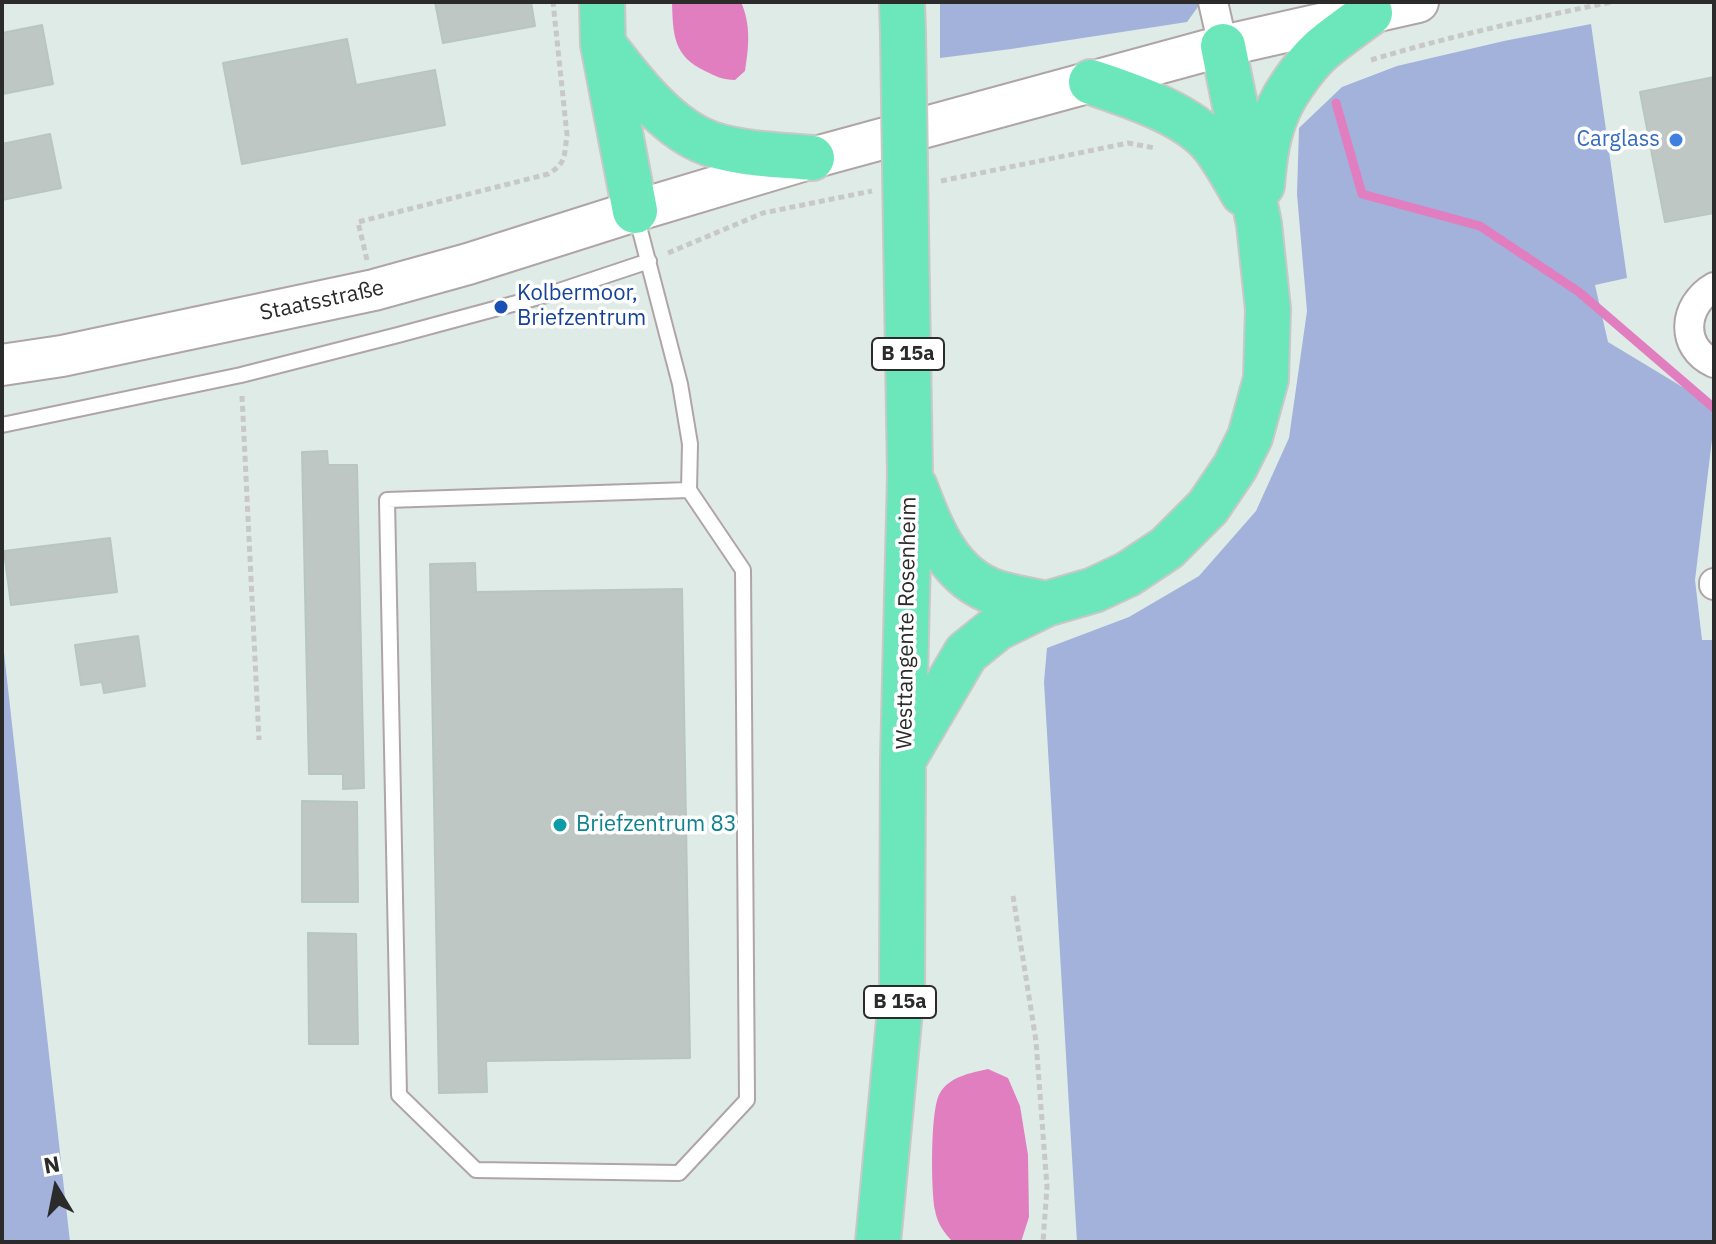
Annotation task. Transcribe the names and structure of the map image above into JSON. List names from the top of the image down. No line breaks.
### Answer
{"streets":{"highway":["B 15a","Westtangente Rosenheim"],"main road":["Staatsstraße"]},"places":["Carglass","Kolbermoor, Briefzentrum","Briefzentrum 83"],"north":"top"}
